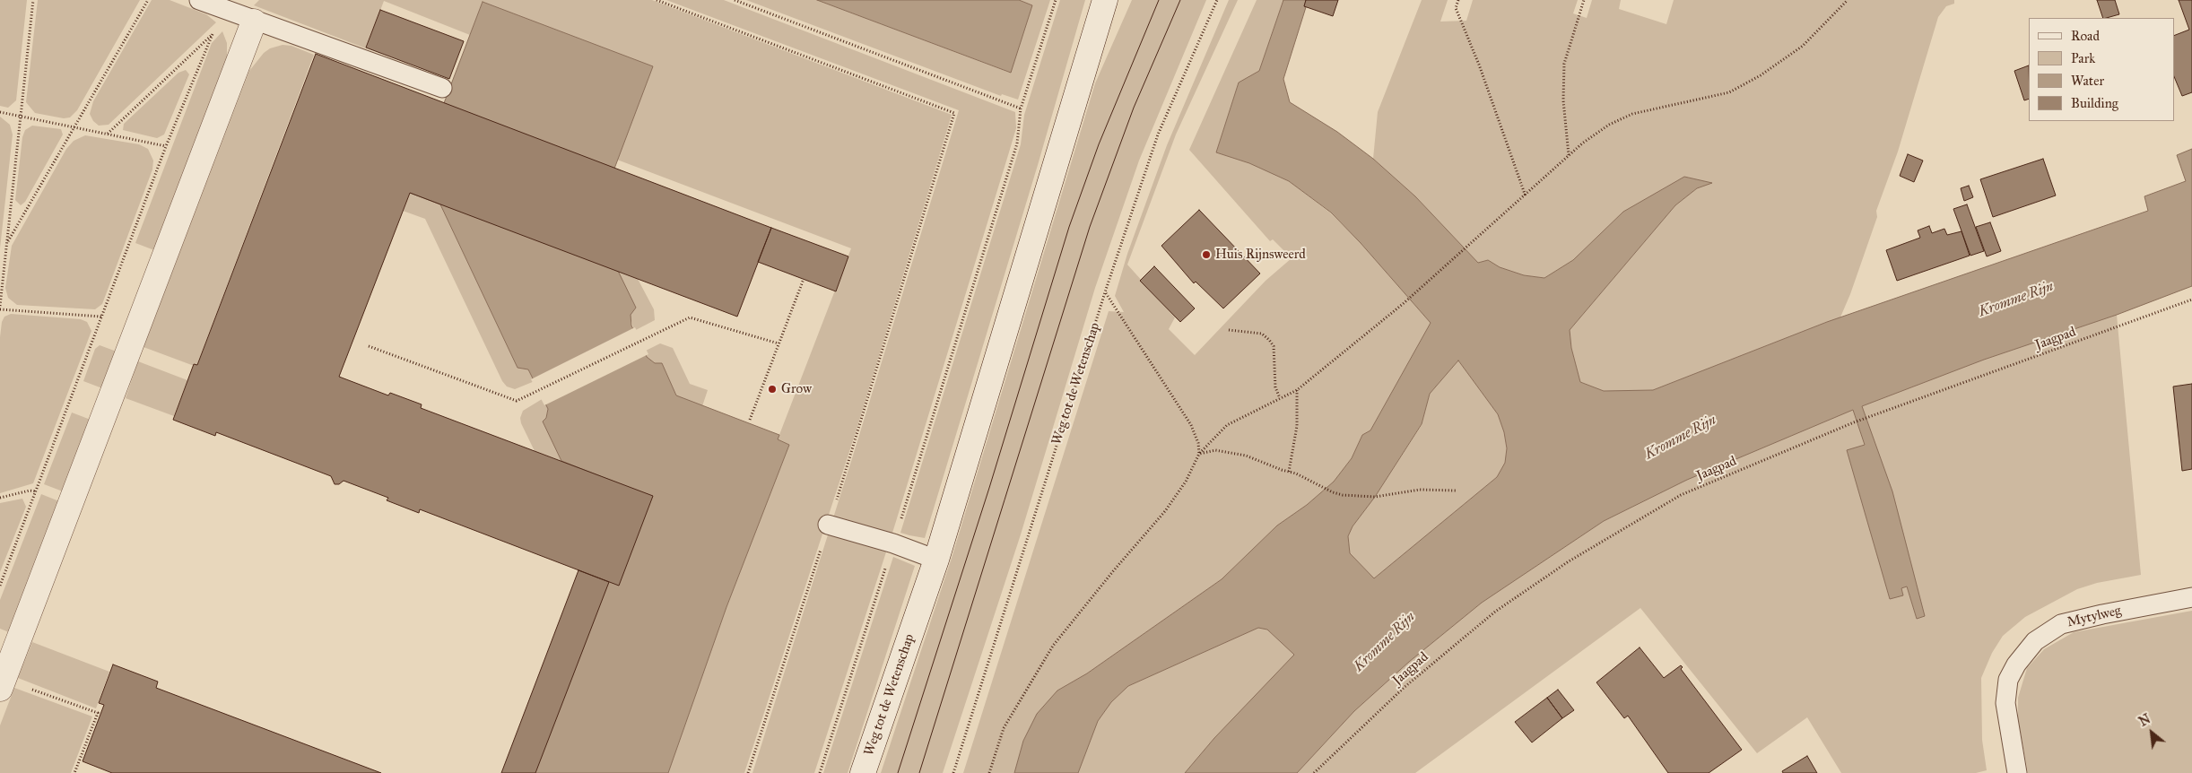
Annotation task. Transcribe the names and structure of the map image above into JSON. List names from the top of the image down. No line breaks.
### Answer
{"streets":{"main road":["Weg tot de Wetenschap"],"lane":["Mytylweg"],"path":["Jaagpad"]},"water":["Kromme Rijn"],"places":["Huis Rijnsweerd","Grow"],"legend":["Road","Park","Water","Building"],"north":"top left"}
